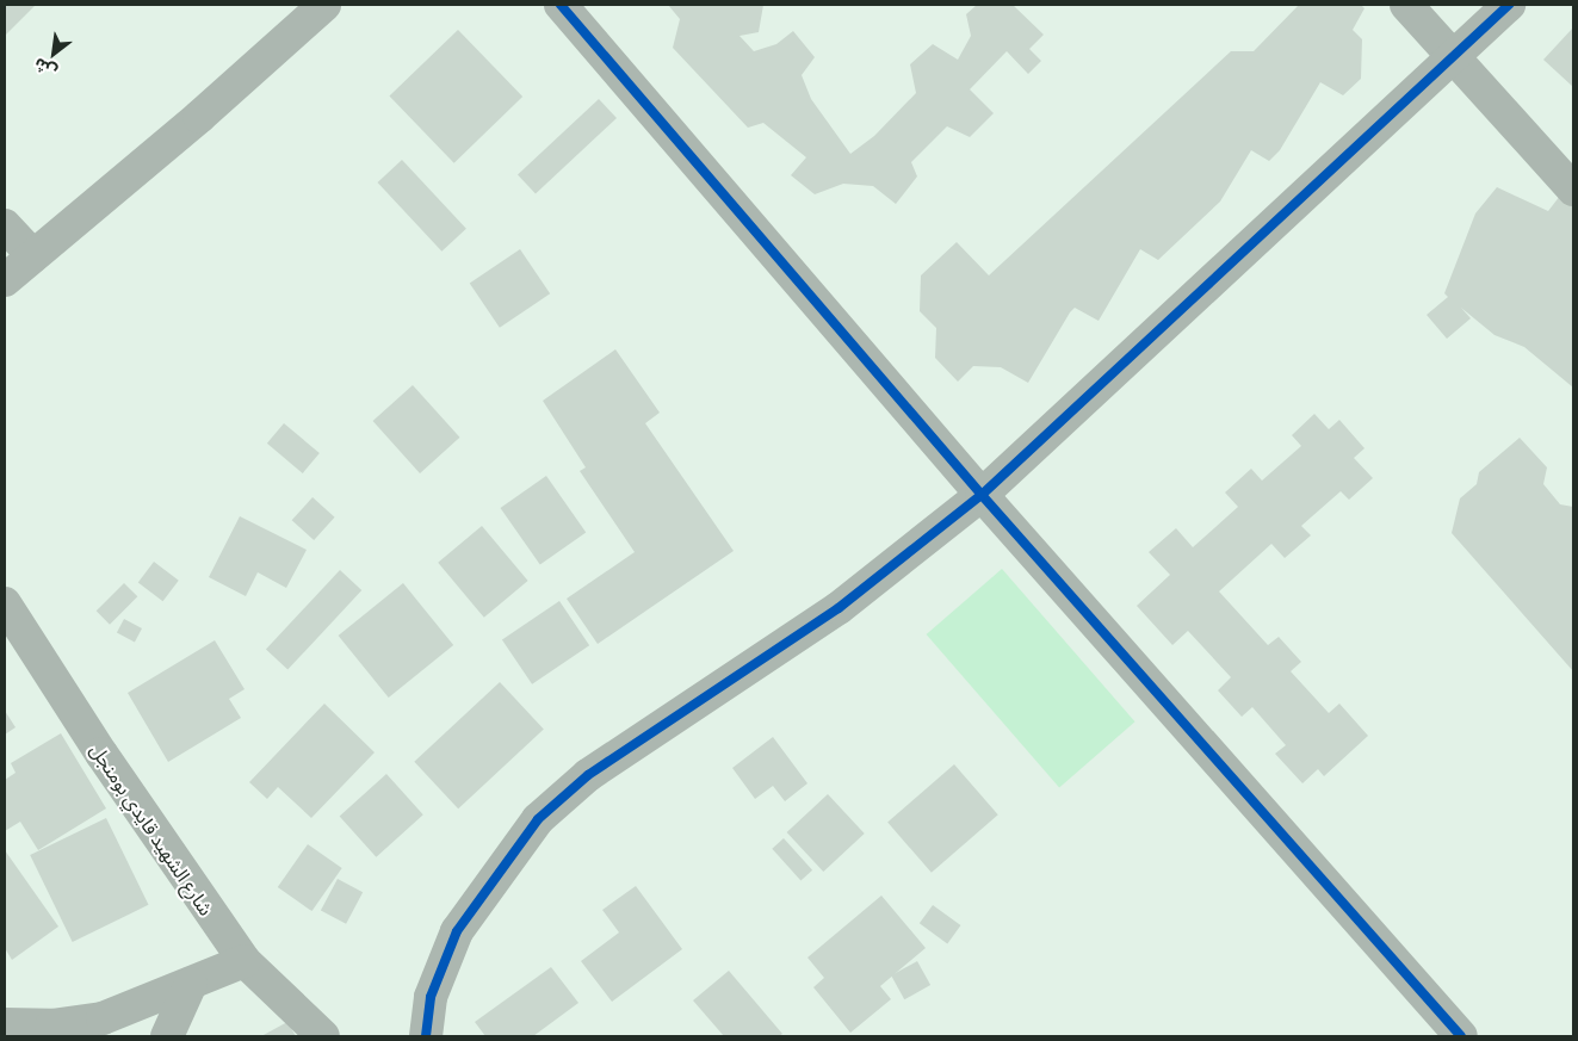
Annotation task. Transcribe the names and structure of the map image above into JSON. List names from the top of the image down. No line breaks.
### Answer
{"streets":{"street":["شارع الشهيد قايدي بومنجل"]},"north":"bottom left"}
